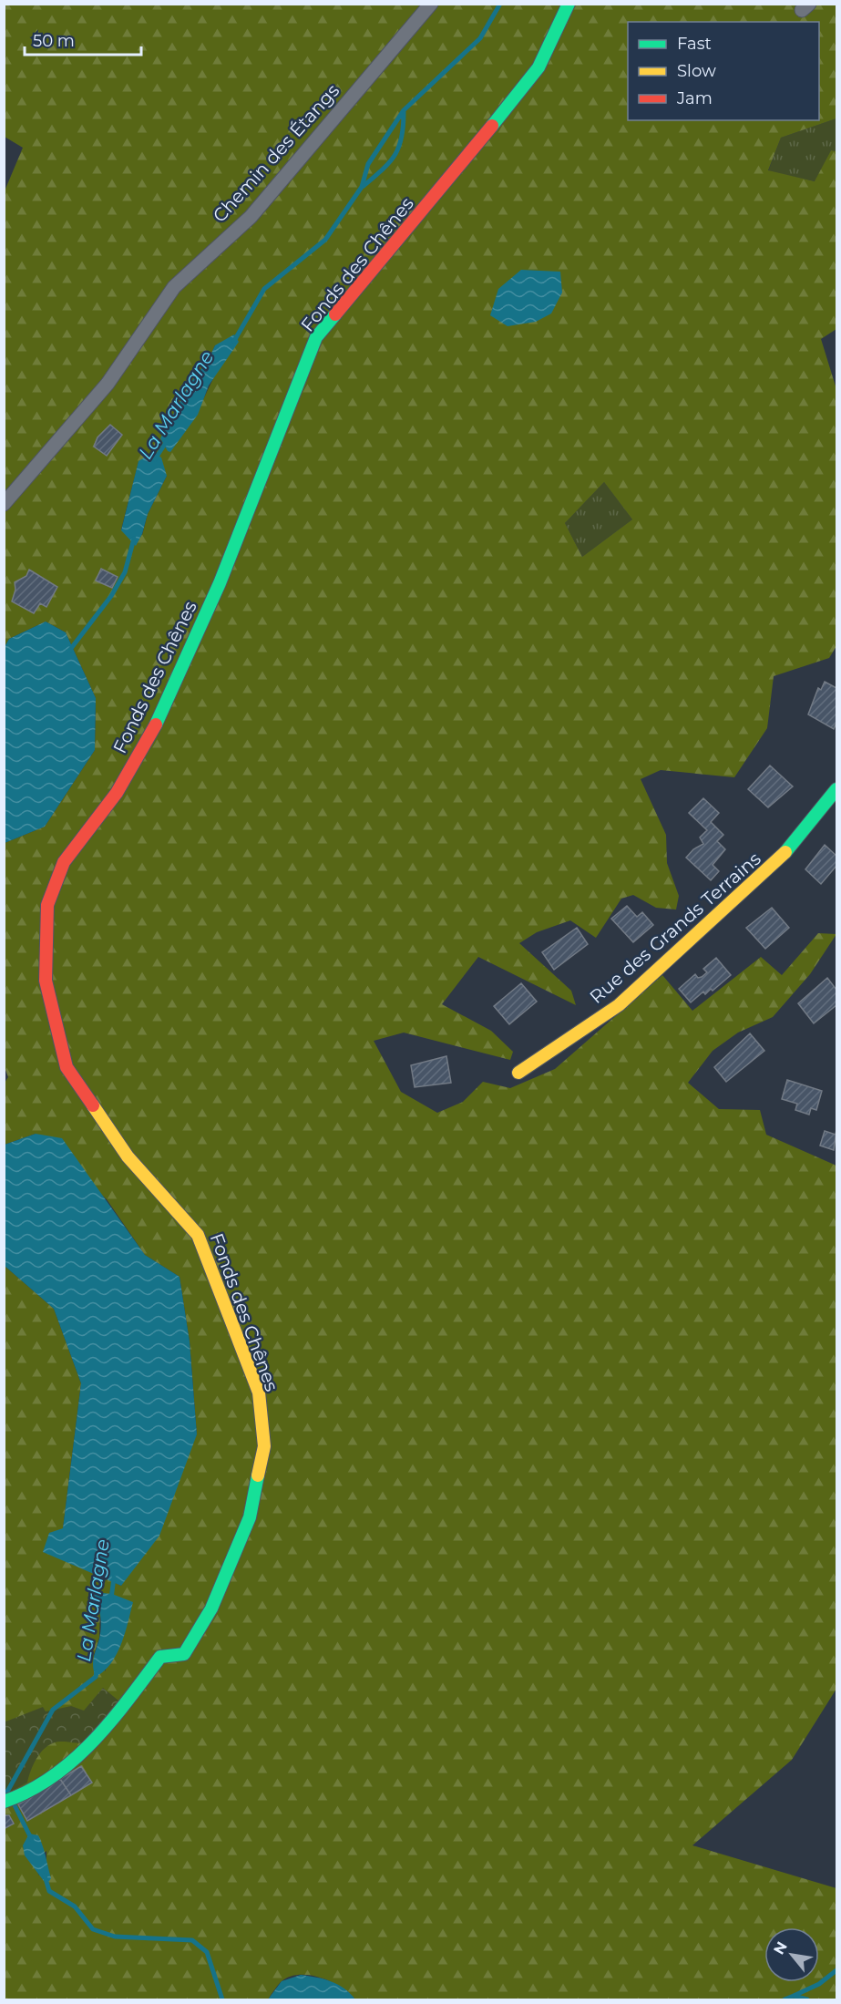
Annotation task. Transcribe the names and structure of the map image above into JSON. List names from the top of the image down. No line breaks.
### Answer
{"streets":{"street":["Chemin des Étangs","Fonds des Chênes","Rue des Grands Terrains"]},"water":["La Marlagne"],"legend":["Fast","Slow","Jam"],"scale_bar":"50 m","north":"top left"}
